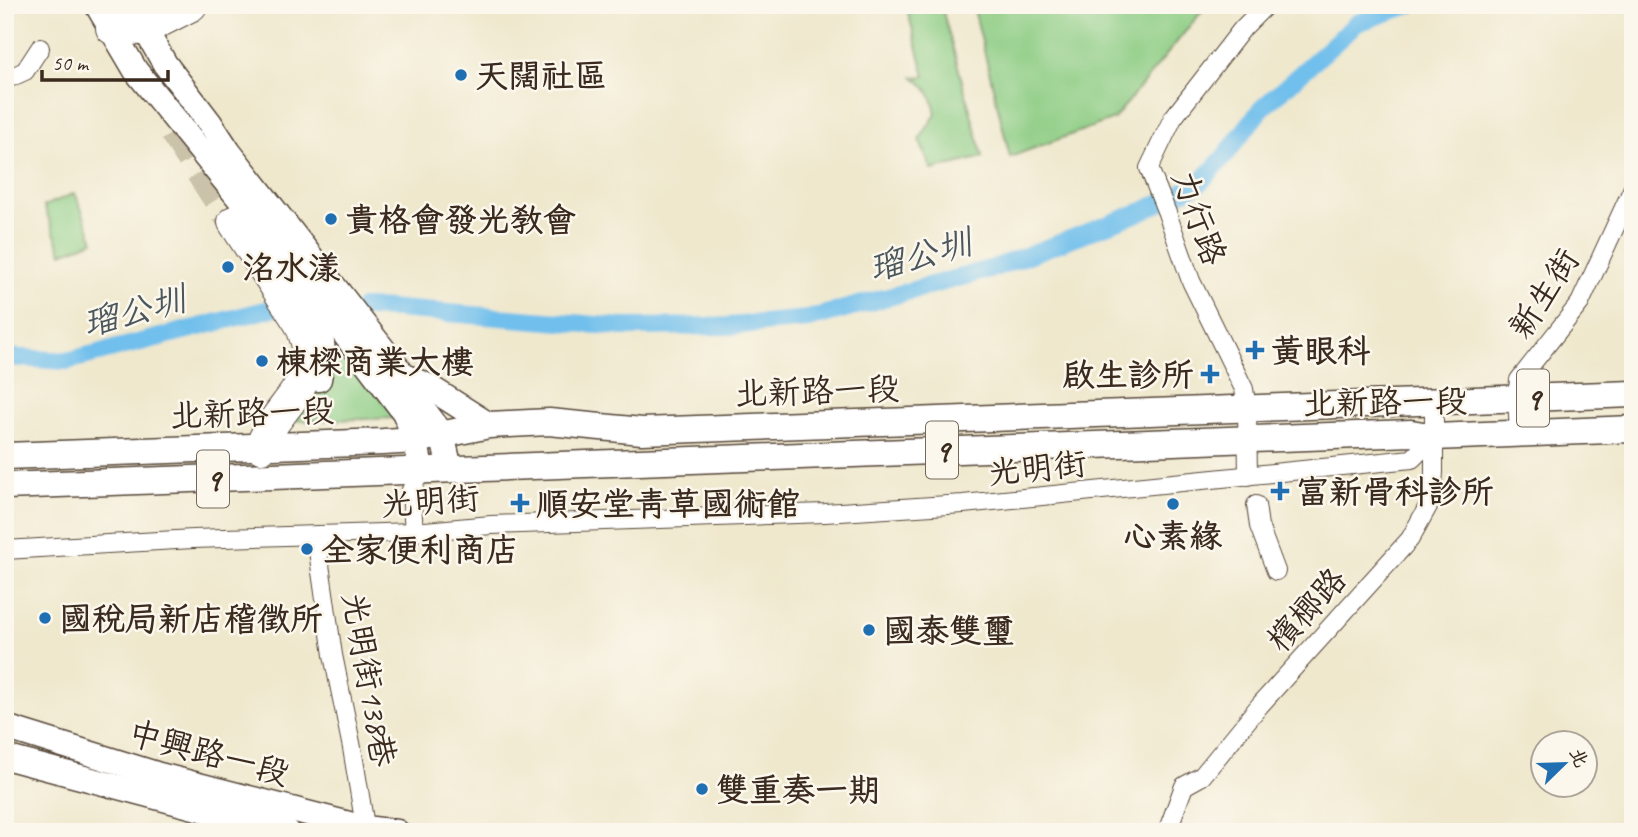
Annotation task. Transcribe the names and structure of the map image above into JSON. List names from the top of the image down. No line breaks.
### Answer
{"streets":{"main road":["北新路一段","9","中興路一段"],"street":["力行路","新生街","光明街","檳榔路","光明街138巷"]},"crossings":[["力行路","北新路一段"],["力行路","光明街"],["新生街","北新路一段"],["北新路一段","光明街"],["北新路一段","檳榔路"],["光明街","檳榔路"],["光明街","光明街138巷"],["光明街138巷","中興路一段"]],"water":["瑠公圳"],"places":{"other":["天闊社區","貴格會發光教會","洺水漾","棟樑商業大樓","心素緣","全家便利商店","國稅局新店稽徵所","國泰雙璽","雙重奏一期"],"health":["黃眼科","啟生診所","富新骨科診所","順安堂青草國術館"]},"scale_bar":"50 m","north":"top right"}
